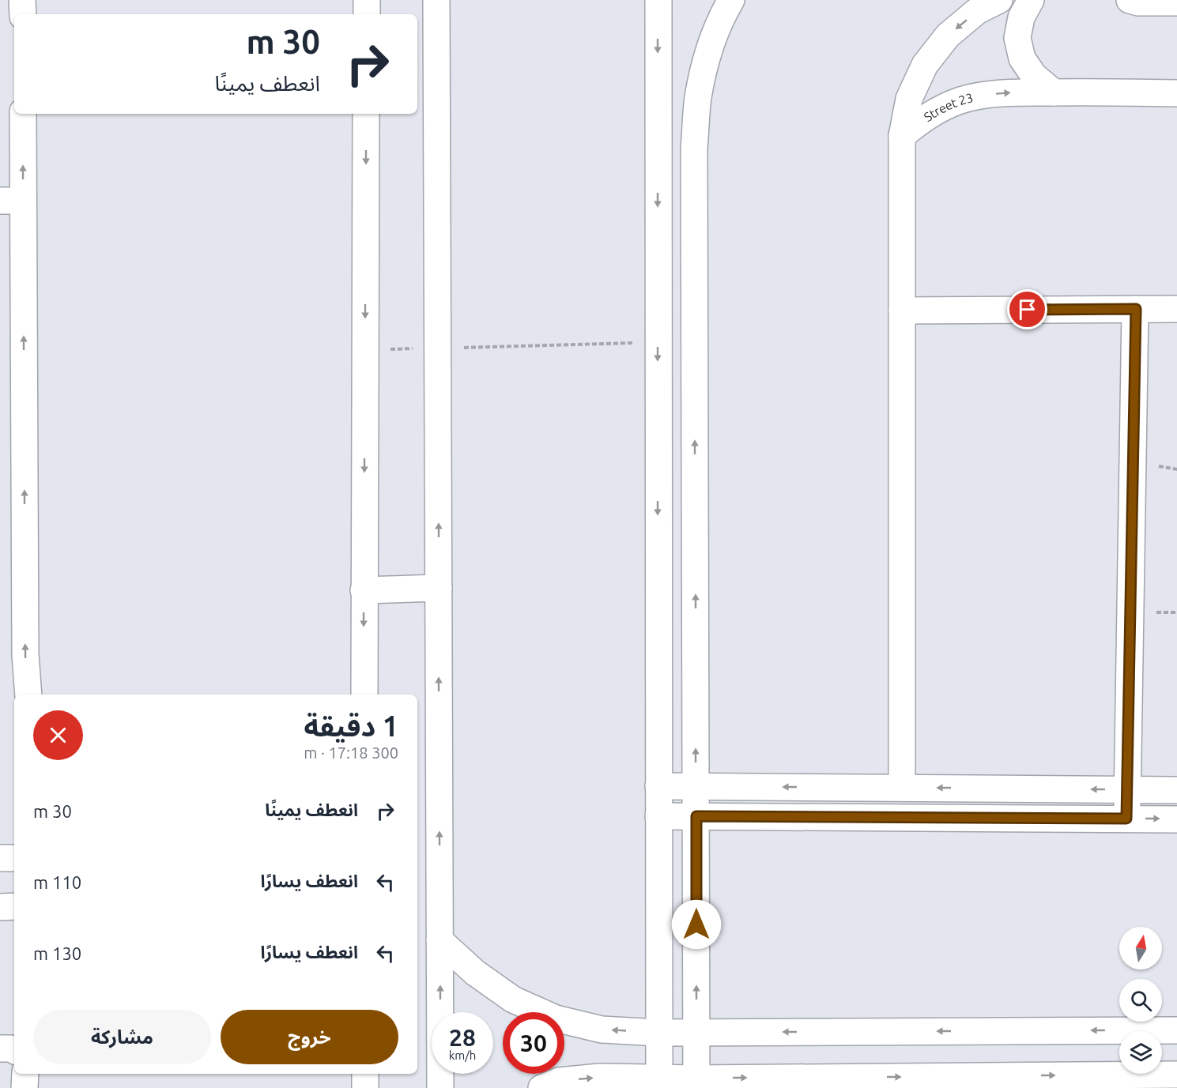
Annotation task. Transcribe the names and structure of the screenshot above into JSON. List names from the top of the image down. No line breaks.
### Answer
{"streets":{"street":["Street 23"]},"north":"top","page":{"turn":["30 m","انعطف يمينًا"],"heading":["1 دقيقة","300 m · 17:18"],"list":[{"name":"انعطف يمينًا","value":"30 m"},{"name":"انعطف يسارًا","value":"110 m"},{"name":"انعطف يسارًا","value":"130 m"}],"buttons":["خروج","مشاركة"],"speed":"28 km/h","limit":"30"}}
